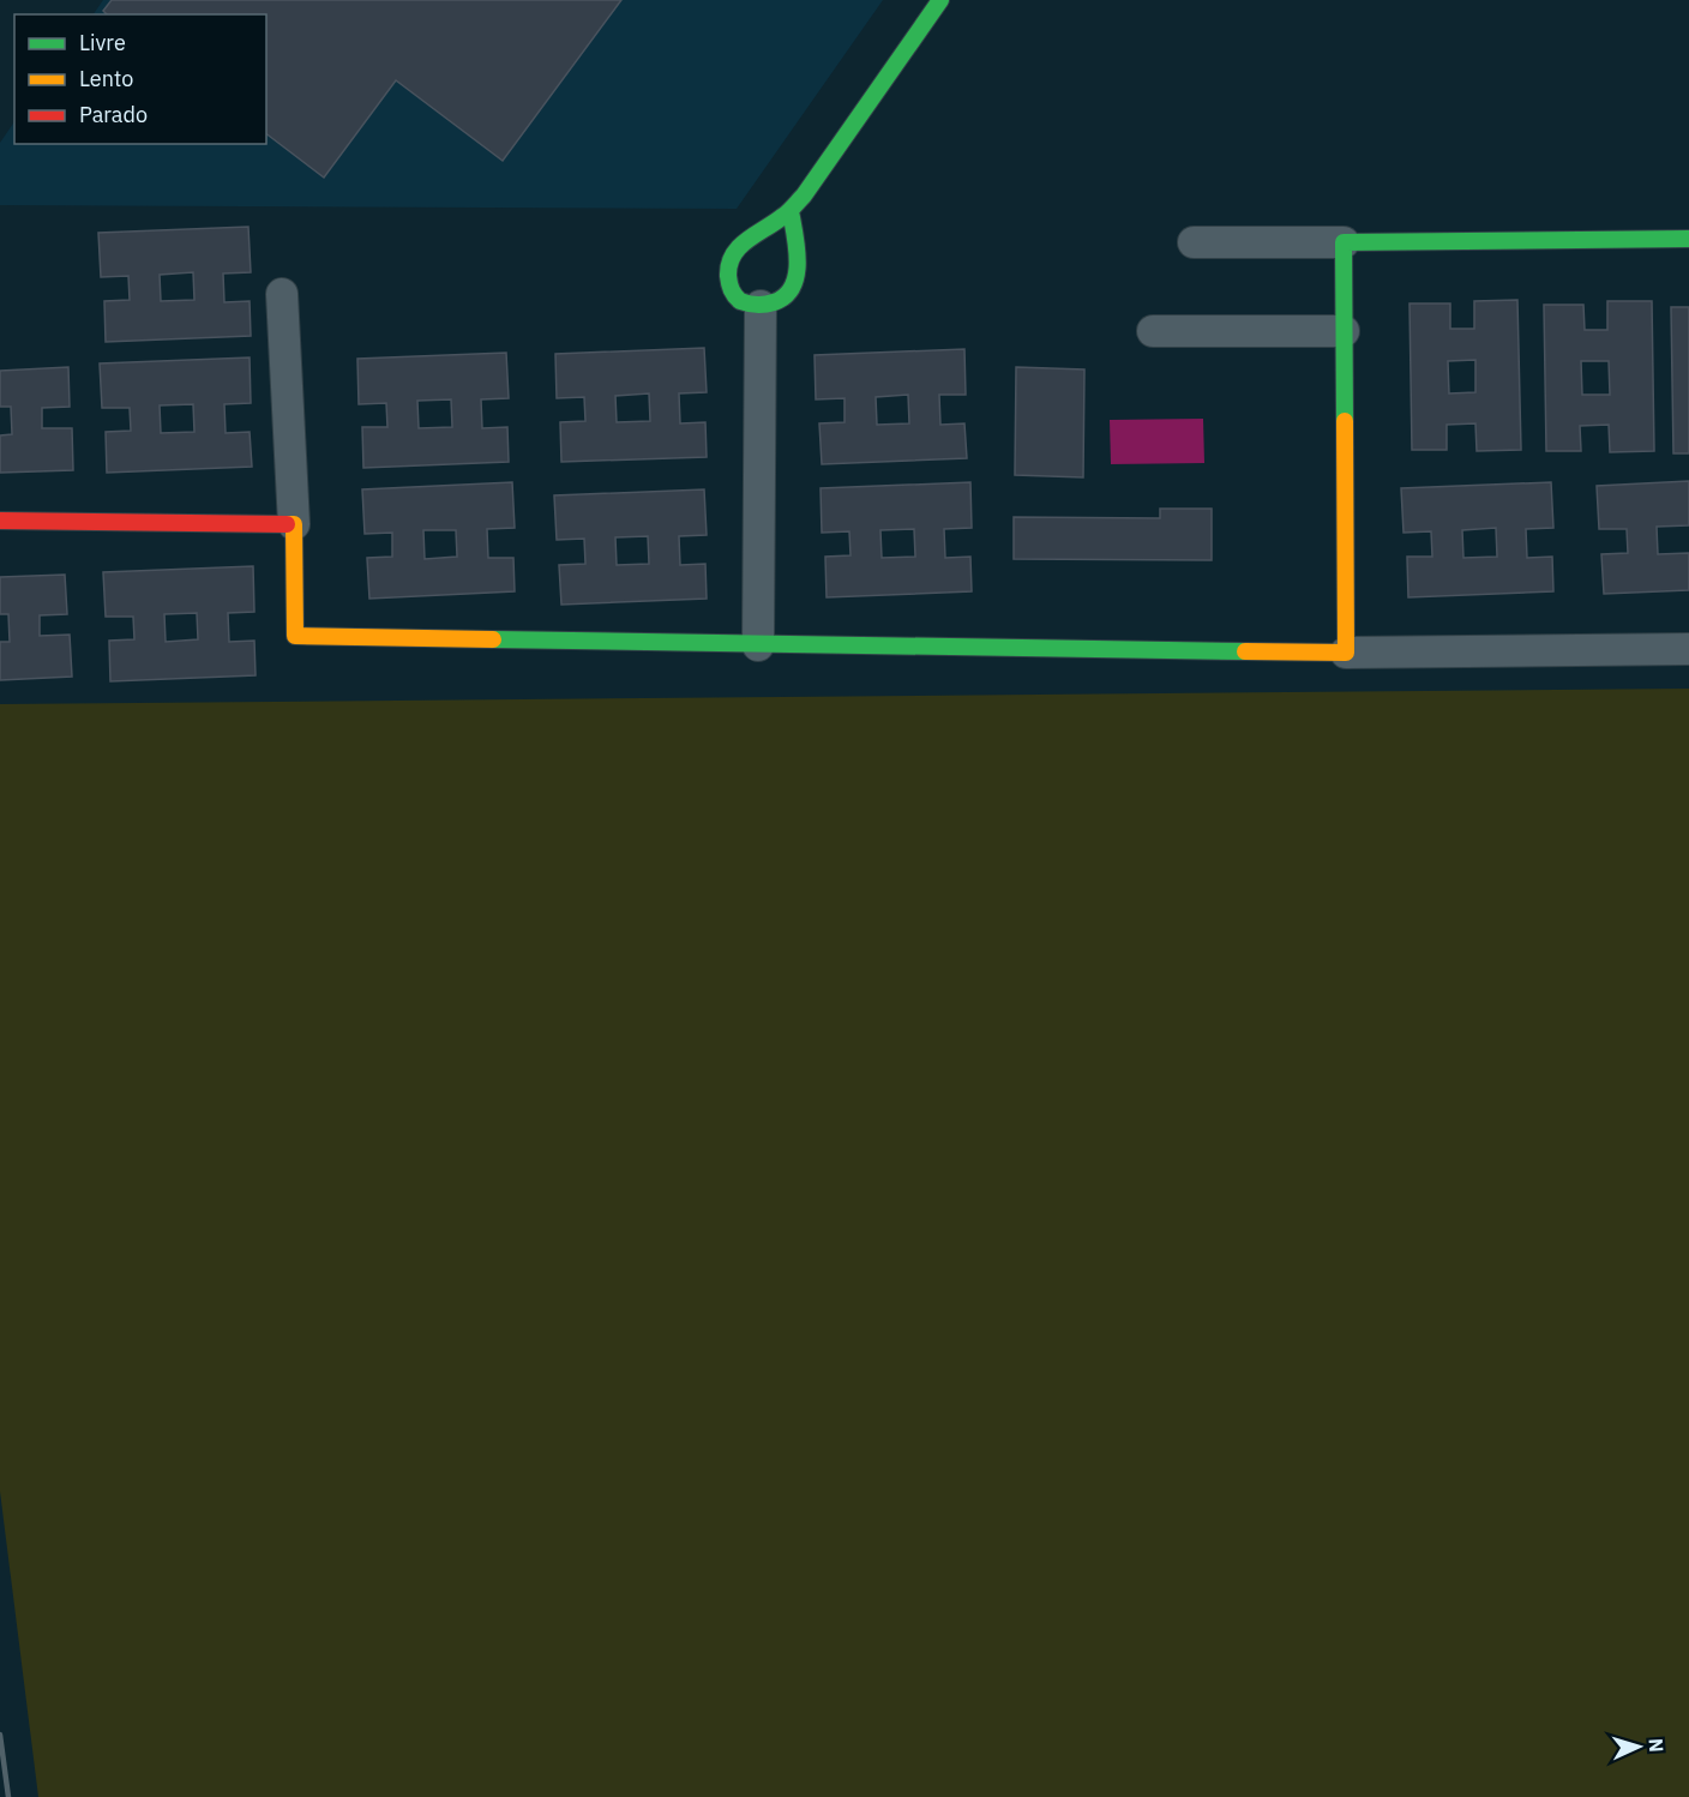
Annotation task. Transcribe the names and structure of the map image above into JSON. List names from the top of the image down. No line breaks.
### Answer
{"legend":["Livre","Lento","Parado"],"north":"right"}
